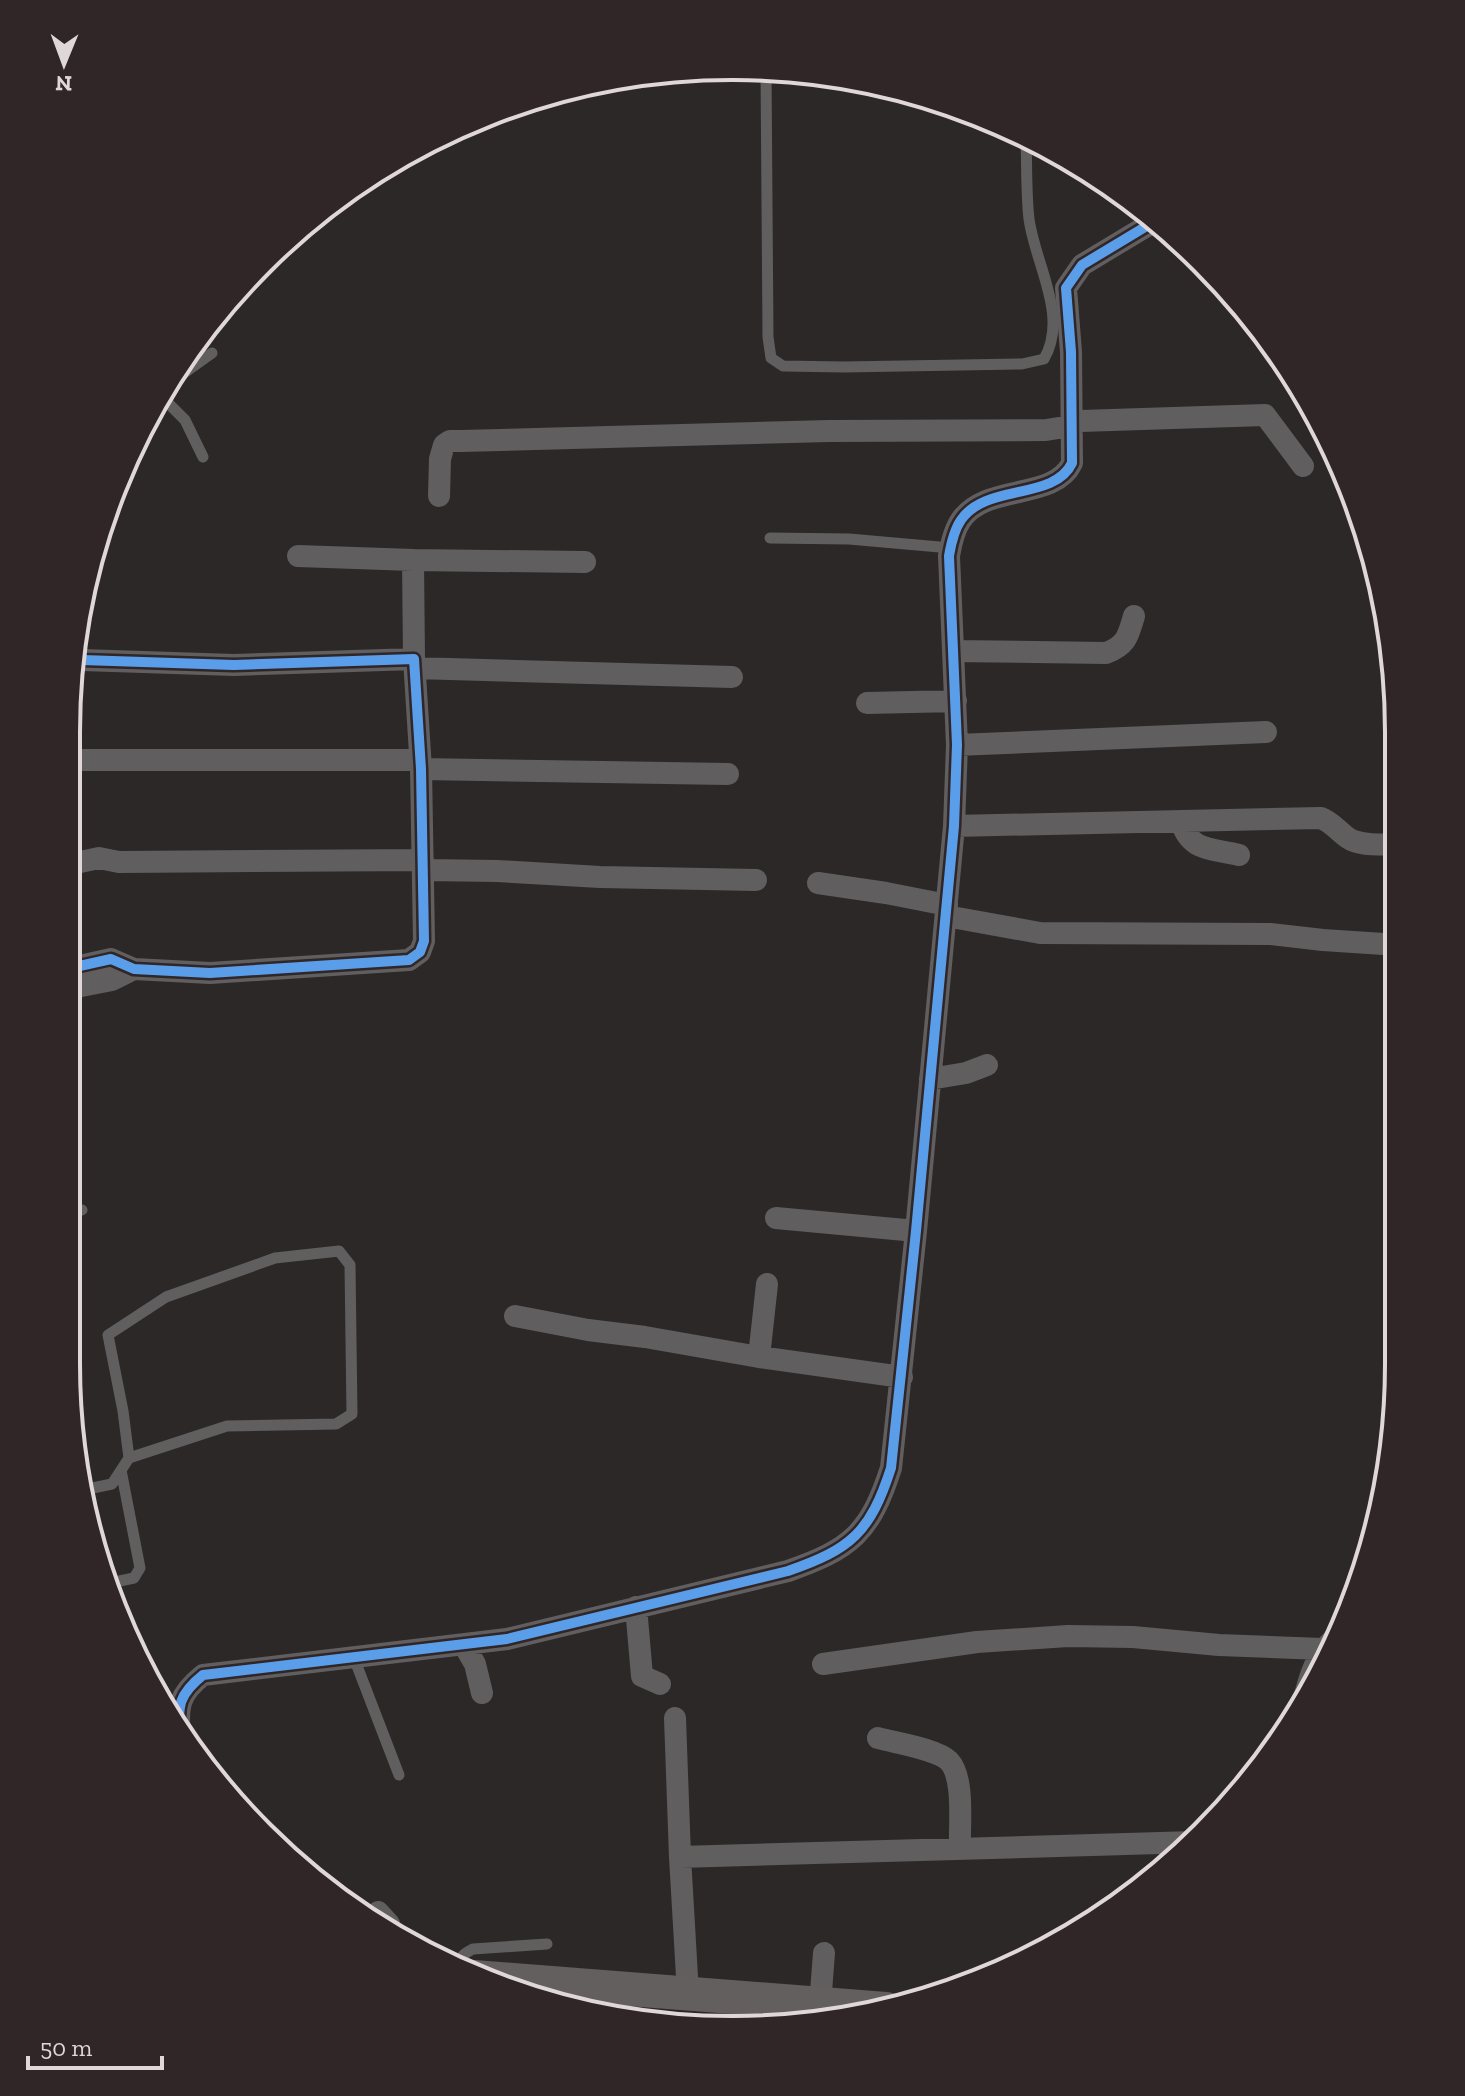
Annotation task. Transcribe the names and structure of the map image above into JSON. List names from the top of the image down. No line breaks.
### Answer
{"scale_bar":"50 m","north":"bottom"}
